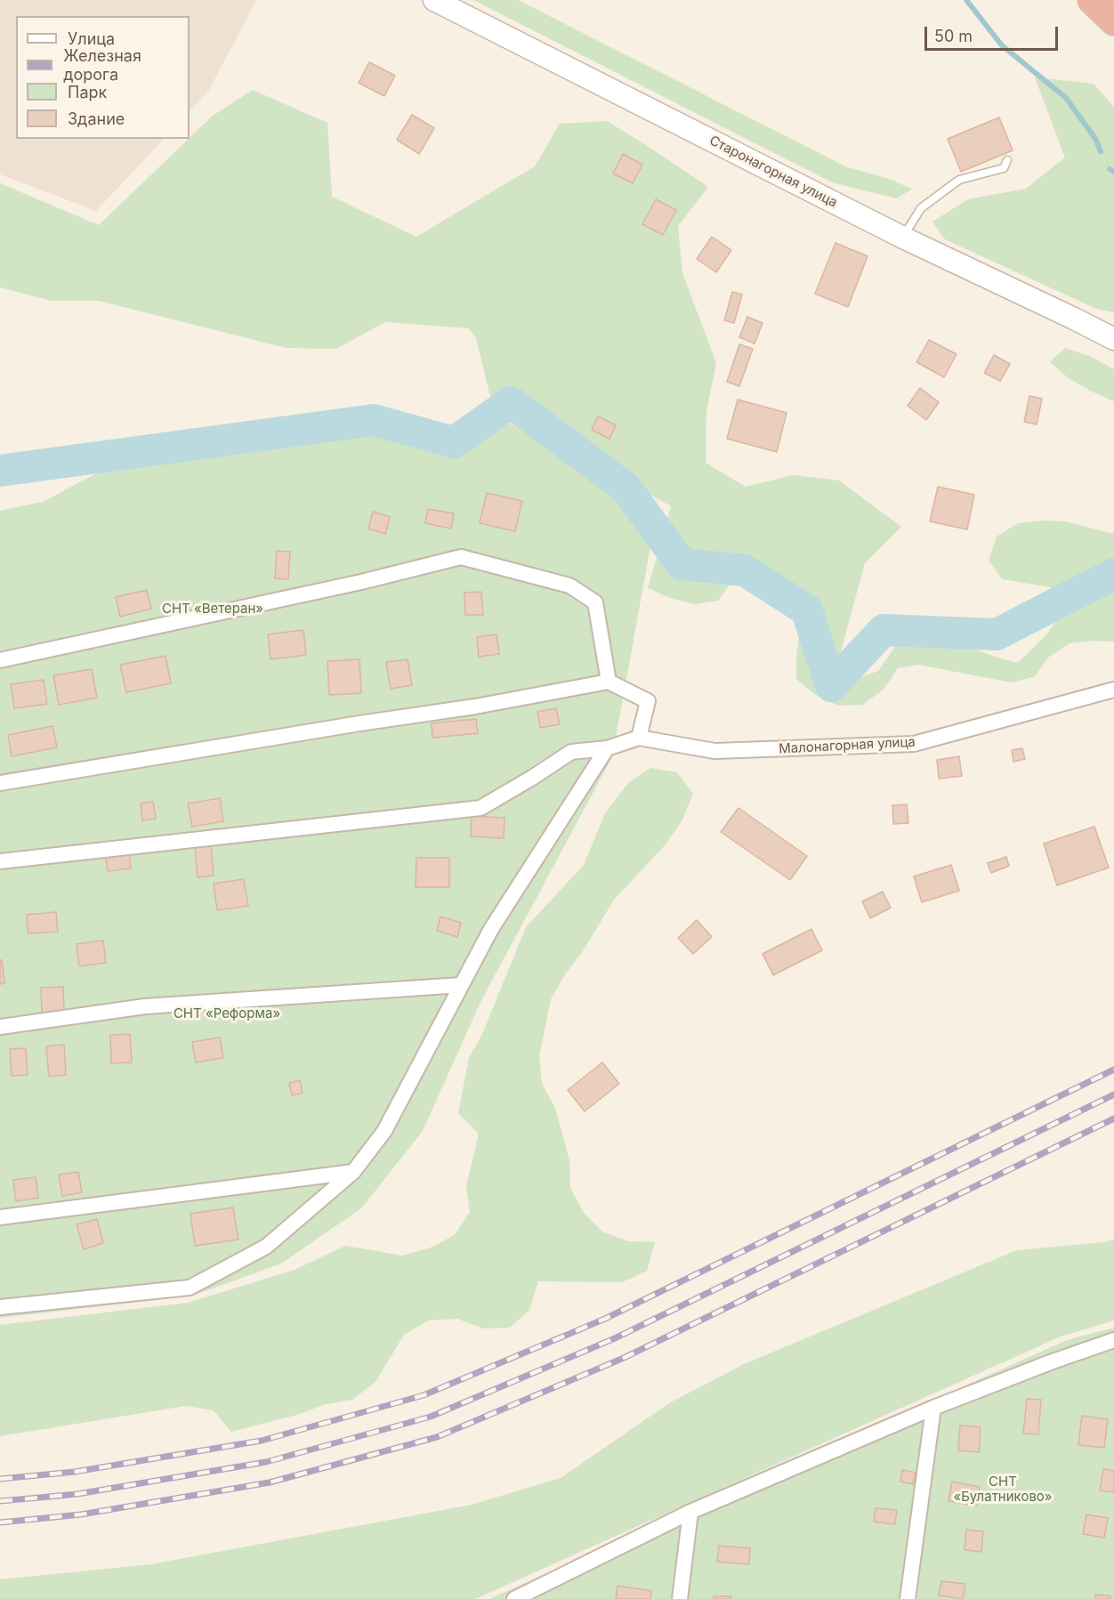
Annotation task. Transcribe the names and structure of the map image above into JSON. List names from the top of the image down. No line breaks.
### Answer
{"streets":{"main road":["Старонагорная улица"],"street":["Малонагорная улица"]},"parks":["СНТ «Ветеран»","СНТ «Реформа»","СНТ «Булатниково»"],"legend":["Улица","Железная дорога","Парк","Здание"],"scale_bar":"50 m"}
